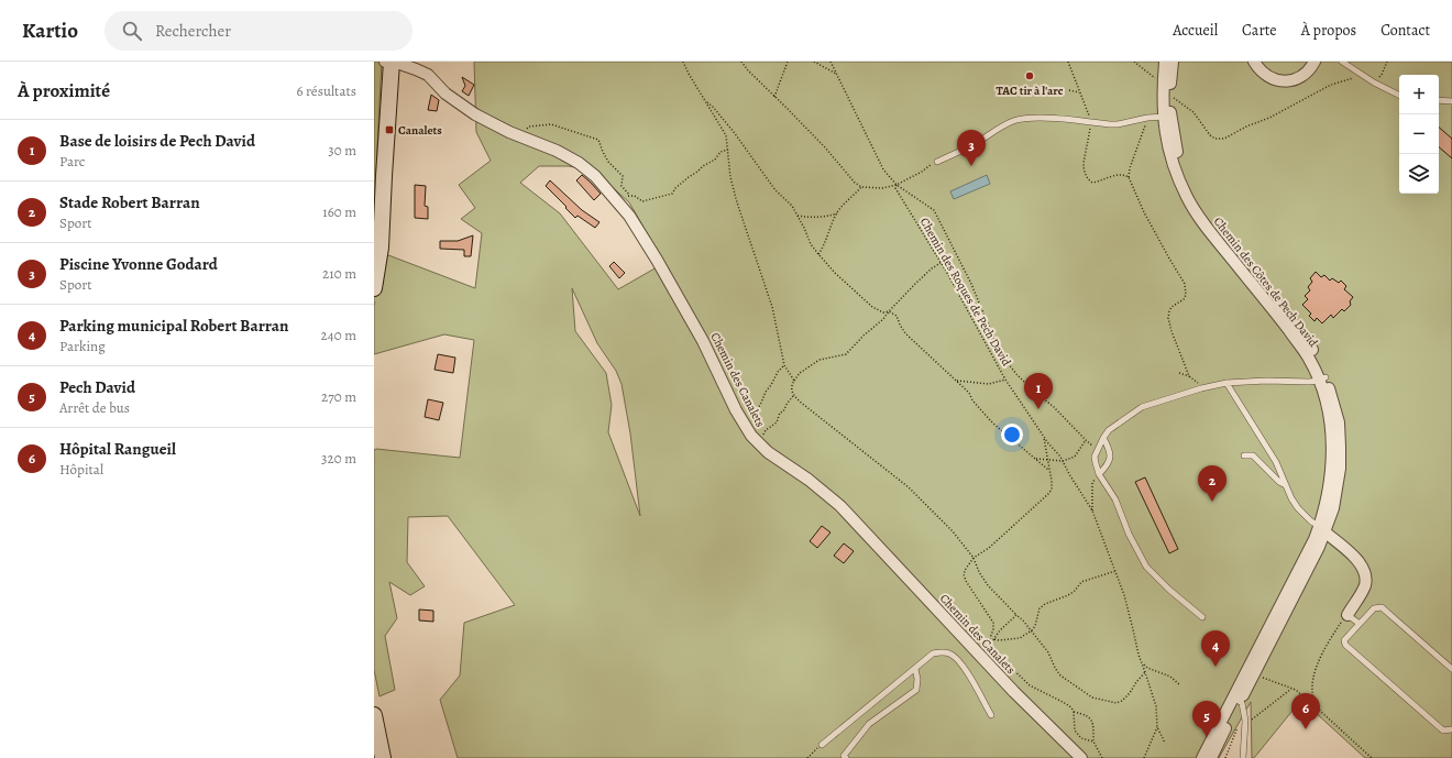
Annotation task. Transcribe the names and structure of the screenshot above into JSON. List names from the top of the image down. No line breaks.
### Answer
{"streets":{"street":["Chemin des Côtes de Pech David","Chemin des Canalets"],"path":["Chemin des Roques de Pech David"]},"places":{"other":["TAC tir à l'arc"],"transit":["Canalets"]},"page":{"header":"Kartio","search":"Rechercher","nav":["Accueil","Carte","À propos","Contact"],"heading":["À proximité","6 résultats"],"map_buttons":["+","−"],"list":[{"mark":"1","name":"Base de loisirs de Pech David","note":"Parc","value":"30 m"},{"mark":"2","name":"Stade Robert Barran","note":"Sport","value":"160 m"},{"mark":"3","name":"Piscine Yvonne Godard","note":"Sport","value":"210 m"},{"mark":"4","name":"Parking municipal Robert Barran","note":"Parking","value":"240 m"},{"mark":"5","name":"Pech David","note":"Arrêt de bus","value":"270 m"},{"mark":"6","name":"Hôpital Rangueil","note":"Hôpital","value":"320 m"}],"pins":["3","1","2","4","6","5"]}}
